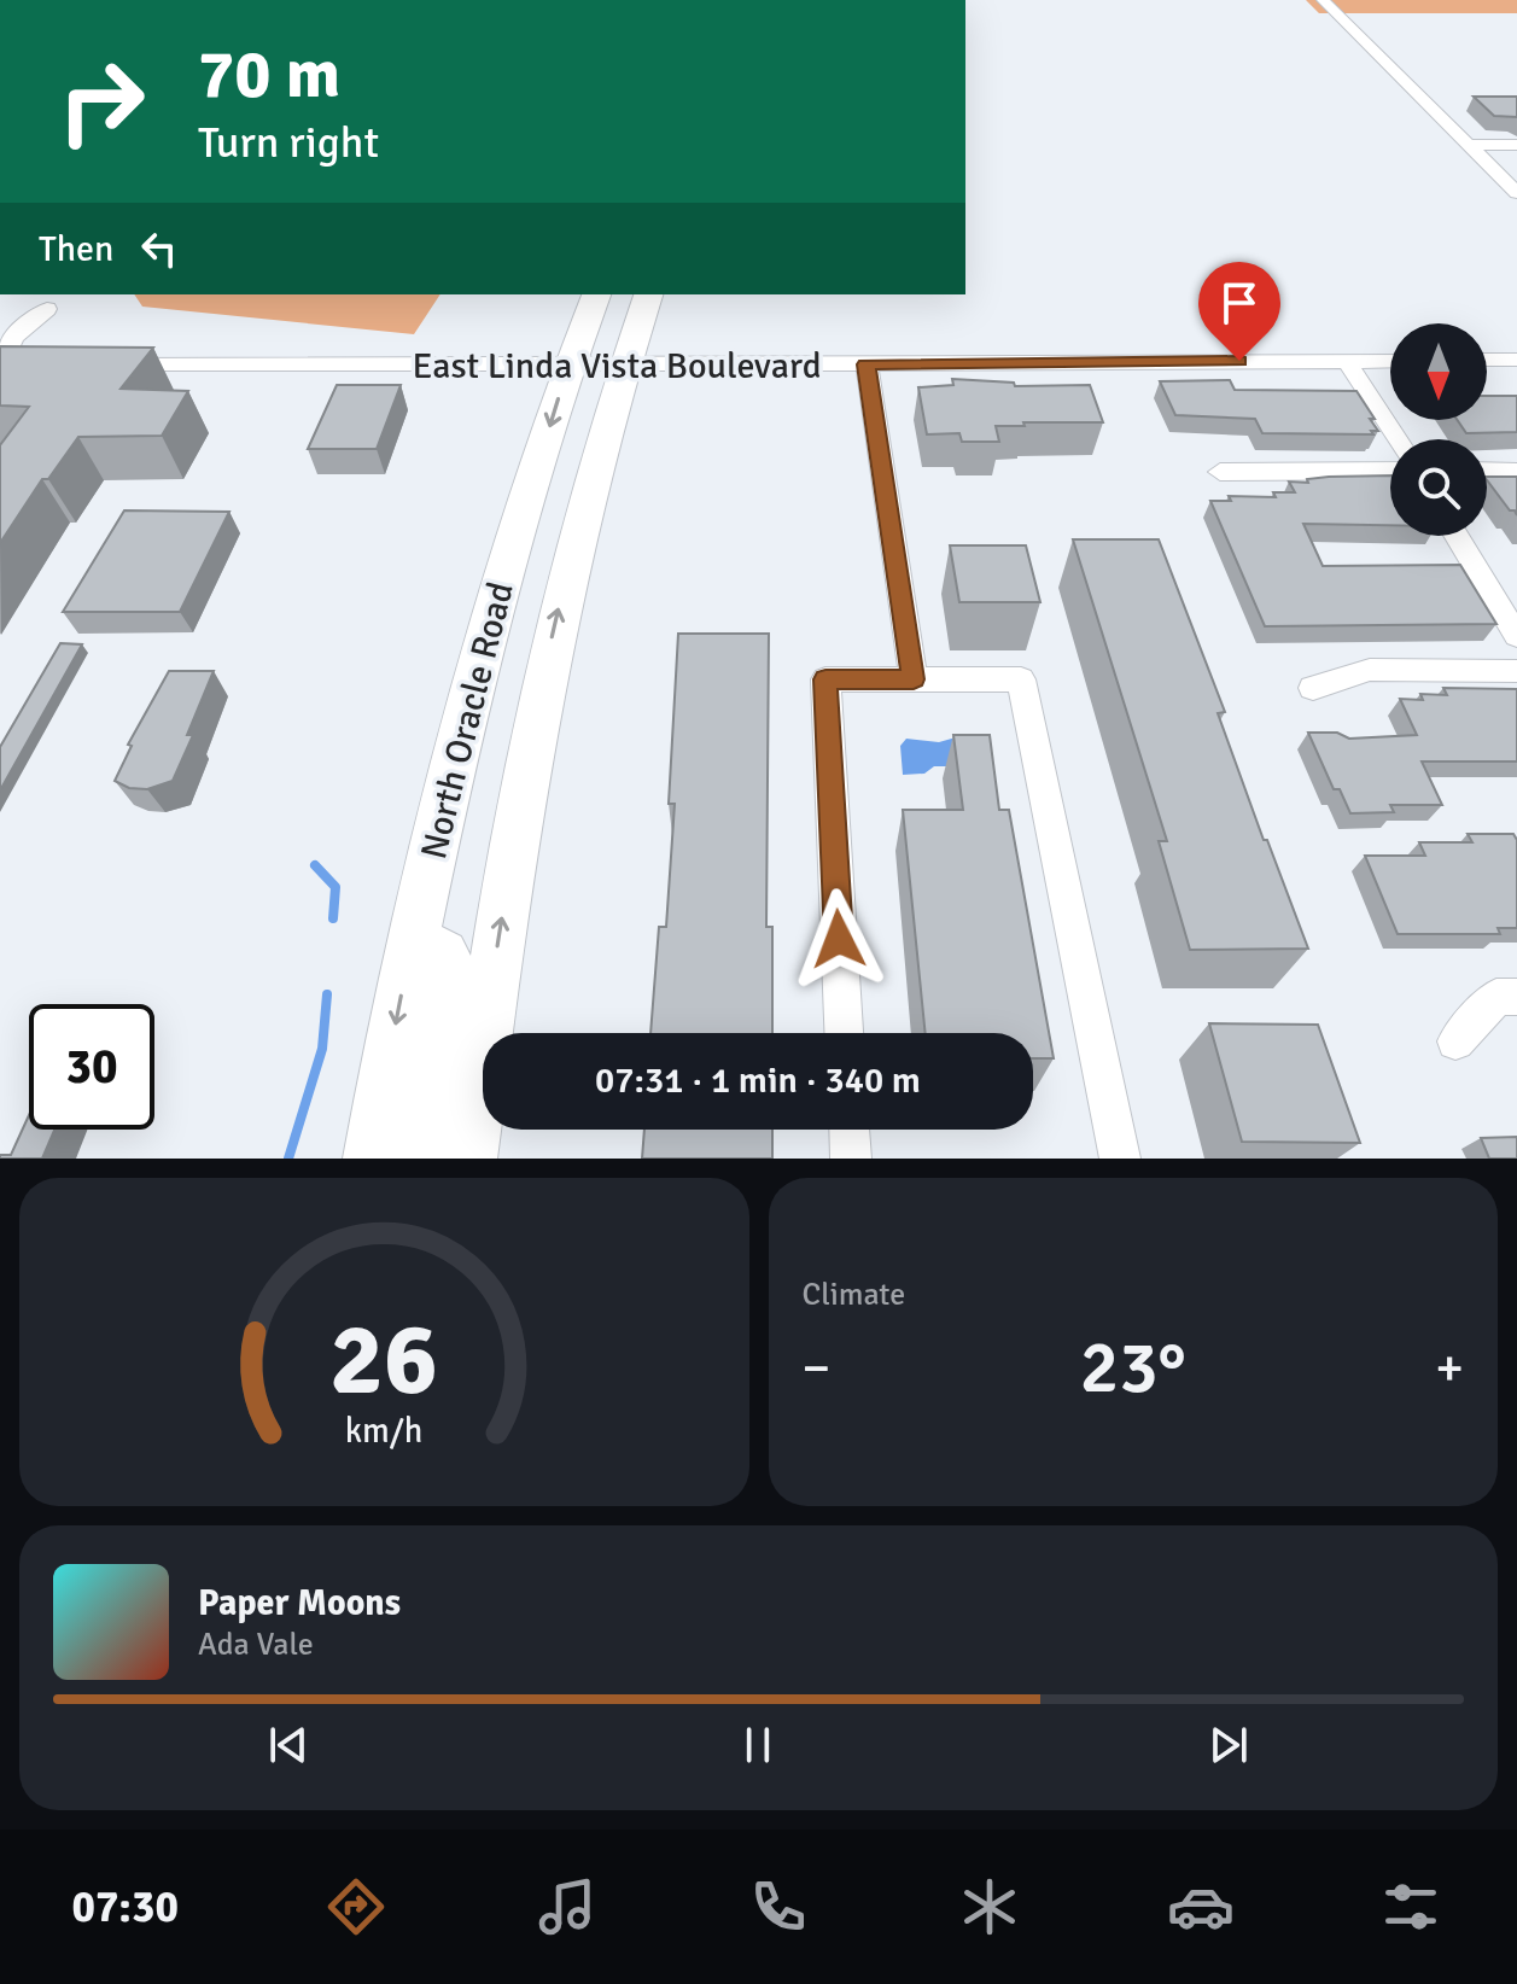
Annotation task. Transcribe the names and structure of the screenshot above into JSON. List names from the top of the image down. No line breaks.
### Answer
{"streets":{"highway":["North Oracle Road"],"street":["East Linda Vista Boulevard"]},"crossings":[["East Linda Vista Boulevard","North Oracle Road"]],"north":"bottom","page":{"turn":["70 m","Turn right"],"then":"Then","limit":"30","trip":"07:31 · 1 min · 340 m","tile":"Climate","heat":["−","23°","+"],"song":["Paper Moons","Ada Vale"],"tabs":"07:30","gauge":["26","km/h"]}}
